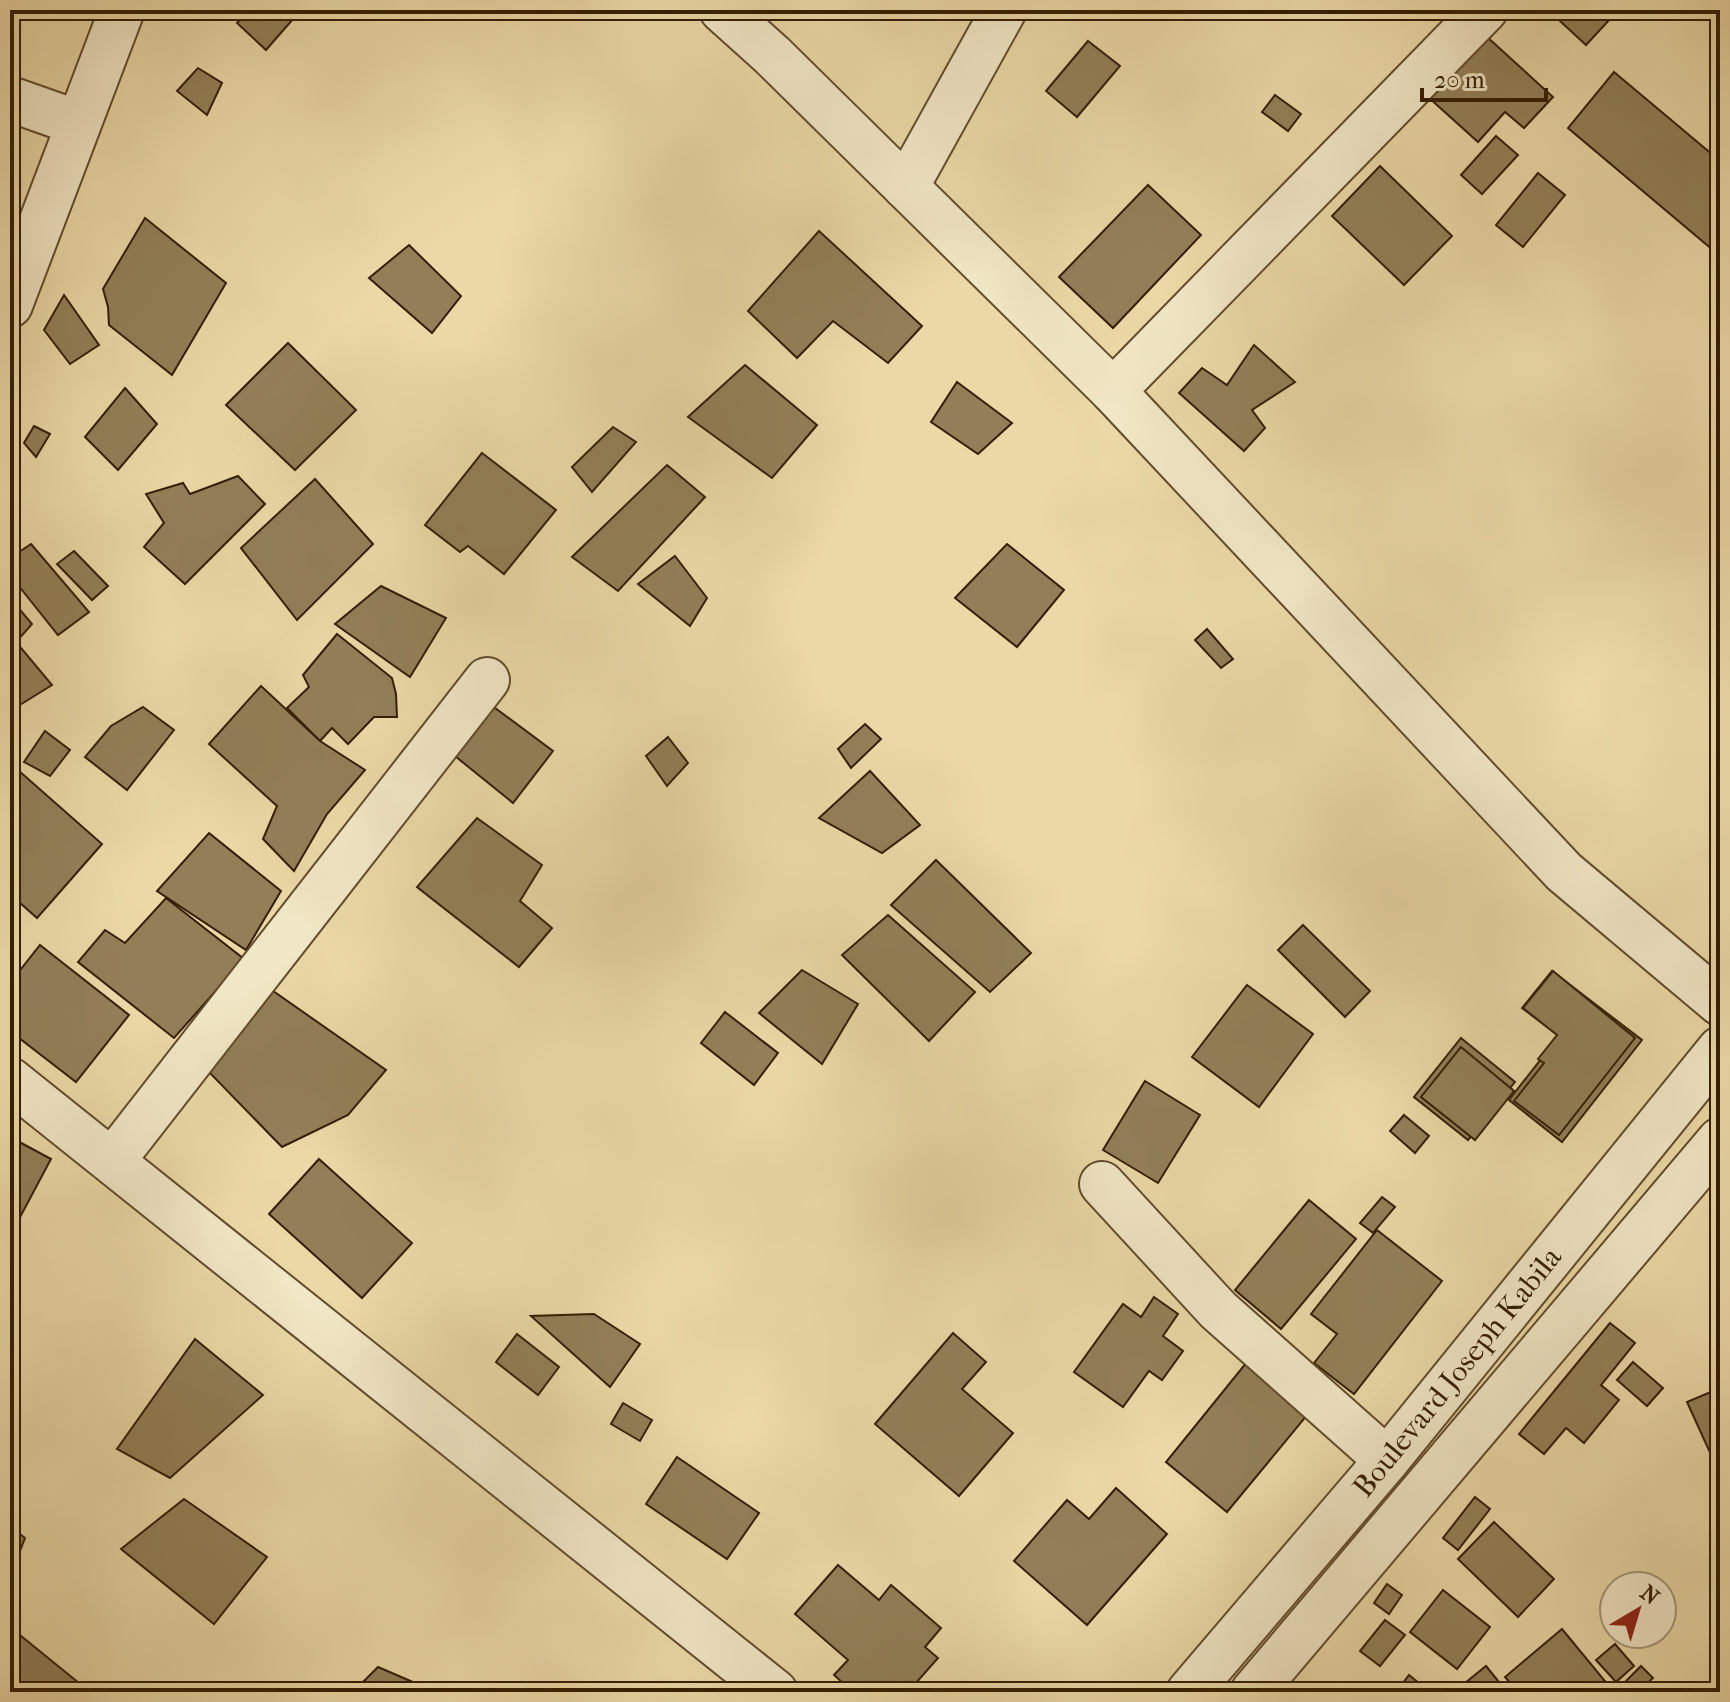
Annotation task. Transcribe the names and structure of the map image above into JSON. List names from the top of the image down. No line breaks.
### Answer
{"streets":{"street":["Boulevard Joseph Kabila"]},"scale_bar":"20 m","north":"top right"}
